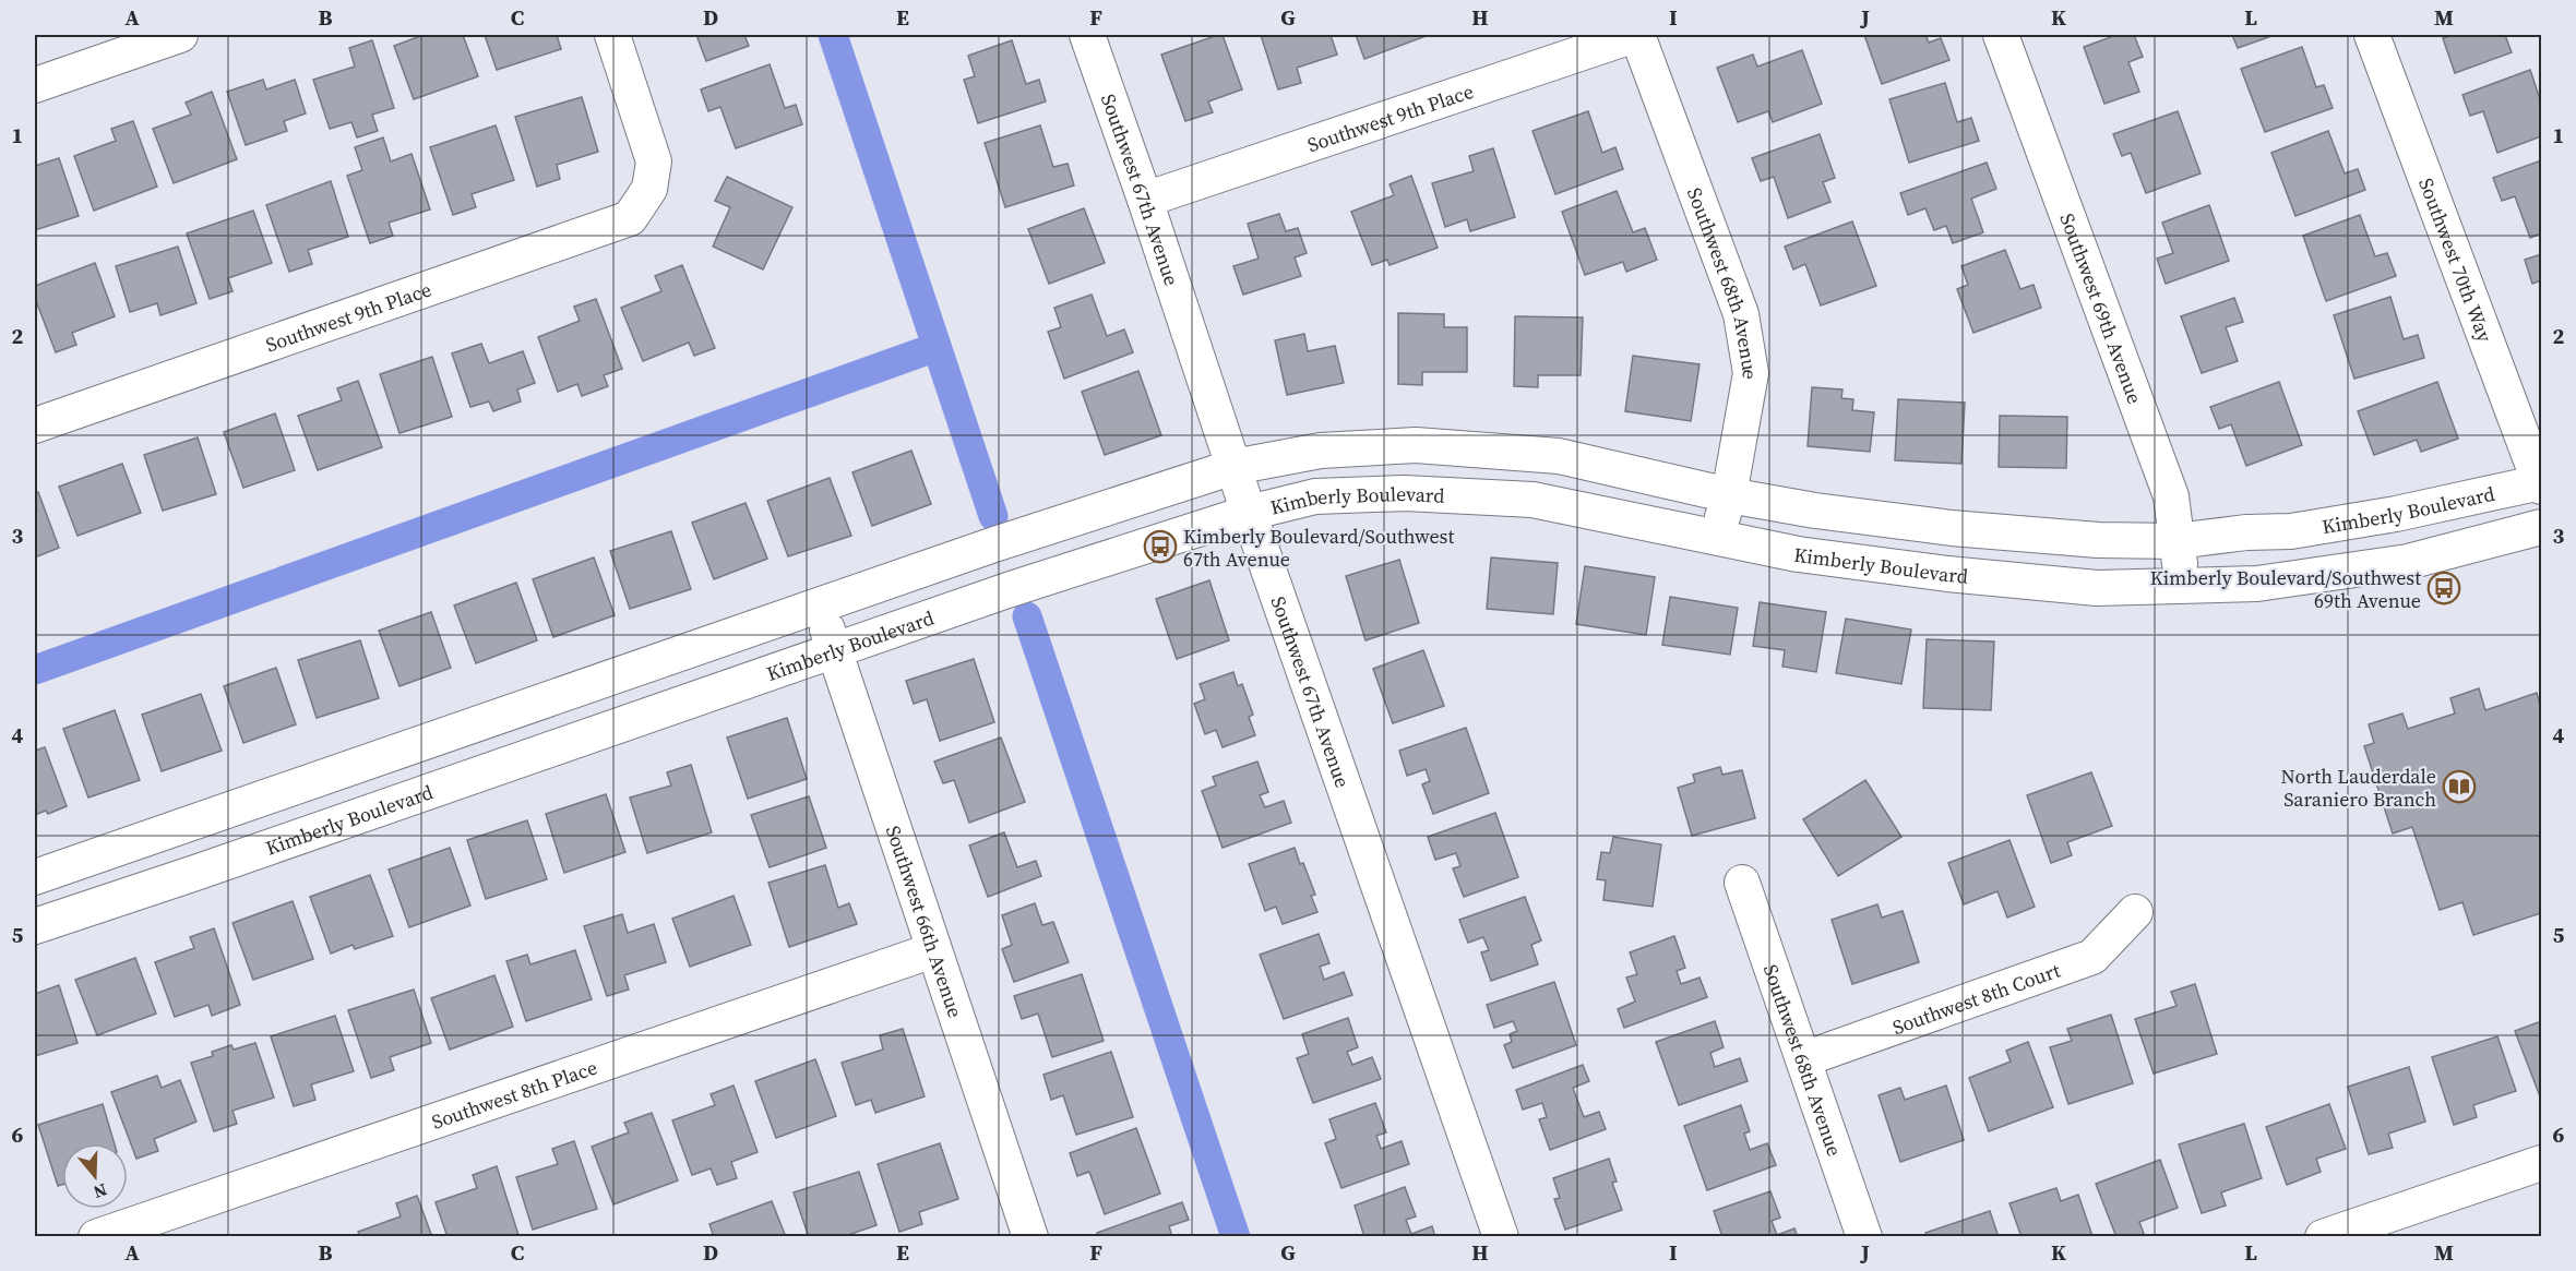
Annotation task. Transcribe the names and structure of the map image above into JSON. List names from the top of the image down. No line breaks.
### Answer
{"streets":{"street":["Southwest 9th Place","Southwest 67th Avenue","Southwest 70th Way","Southwest 68th Avenue","Southwest 69th Avenue","Kimberly Boulevard","Southwest 66th Avenue","Southwest 8th Court","Southwest 8th Place"]},"crossings":[["Southwest 9th Place","Southwest 67th Avenue"],["Southwest 9th Place","Southwest 68th Avenue"],["Southwest 67th Avenue","Kimberly Boulevard"],["Southwest 70th Way","Kimberly Boulevard"],["Southwest 68th Avenue","Kimberly Boulevard"],["Southwest 68th Avenue","Southwest 8th Court"],["Southwest 69th Avenue","Kimberly Boulevard"],["Kimberly Boulevard","Southwest 66th Avenue"],["Southwest 66th Avenue","Southwest 8th Place"]],"places":{"bus stop":["Kimberly Boulevard/Southwest 67th Avenue","Kimberly Boulevard/Southwest 69th Avenue"],"library":["North Lauderdale Saraniero Branch"]},"north":"bottom","grid":{"columns":["A","B","C","D","E","F","G","H","I","J","K","L","M"],"rows":["1","2","3","4","5","6"]}}
